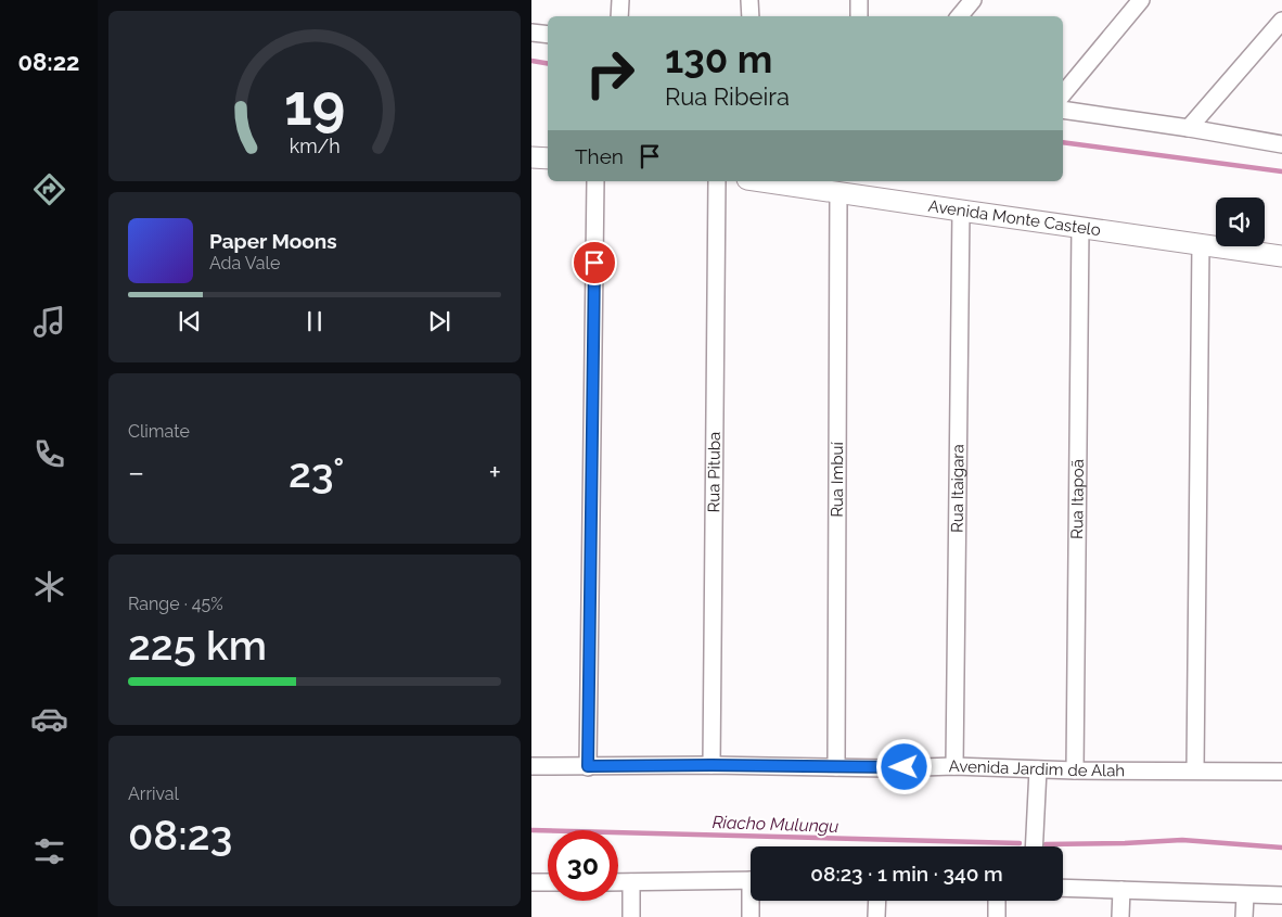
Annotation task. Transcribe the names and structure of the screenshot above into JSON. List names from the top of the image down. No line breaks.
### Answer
{"streets":{"street":["Avenida Monte Castelo","Rua Pituba","Rua Imbuí","Rua Itaigara","Rua Itapoã","Avenida Jardim de Alah"]},"crossings":[["Avenida Monte Castelo","Rua Imbuí"],["Avenida Monte Castelo","Rua Itaigara"],["Avenida Monte Castelo","Rua Itapoã"],["Rua Pituba","Avenida Jardim de Alah"],["Rua Imbuí","Avenida Jardim de Alah"],["Rua Itaigara","Avenida Jardim de Alah"],["Rua Itapoã","Avenida Jardim de Alah"]],"water":["Riacho Mulungu"],"page":{"tabs":"08:22","turn":["130 m","Rua Ribeira"],"then":"Then","song":["Paper Moons","Ada Vale"],"tile":["Climate",["Range · 45%","225 km"],["Arrival","08:23"]],"heat":["−","23°","+"],"limit":"30","trip":"08:23 · 1 min · 340 m","gauge":["19","km/h"]}}
